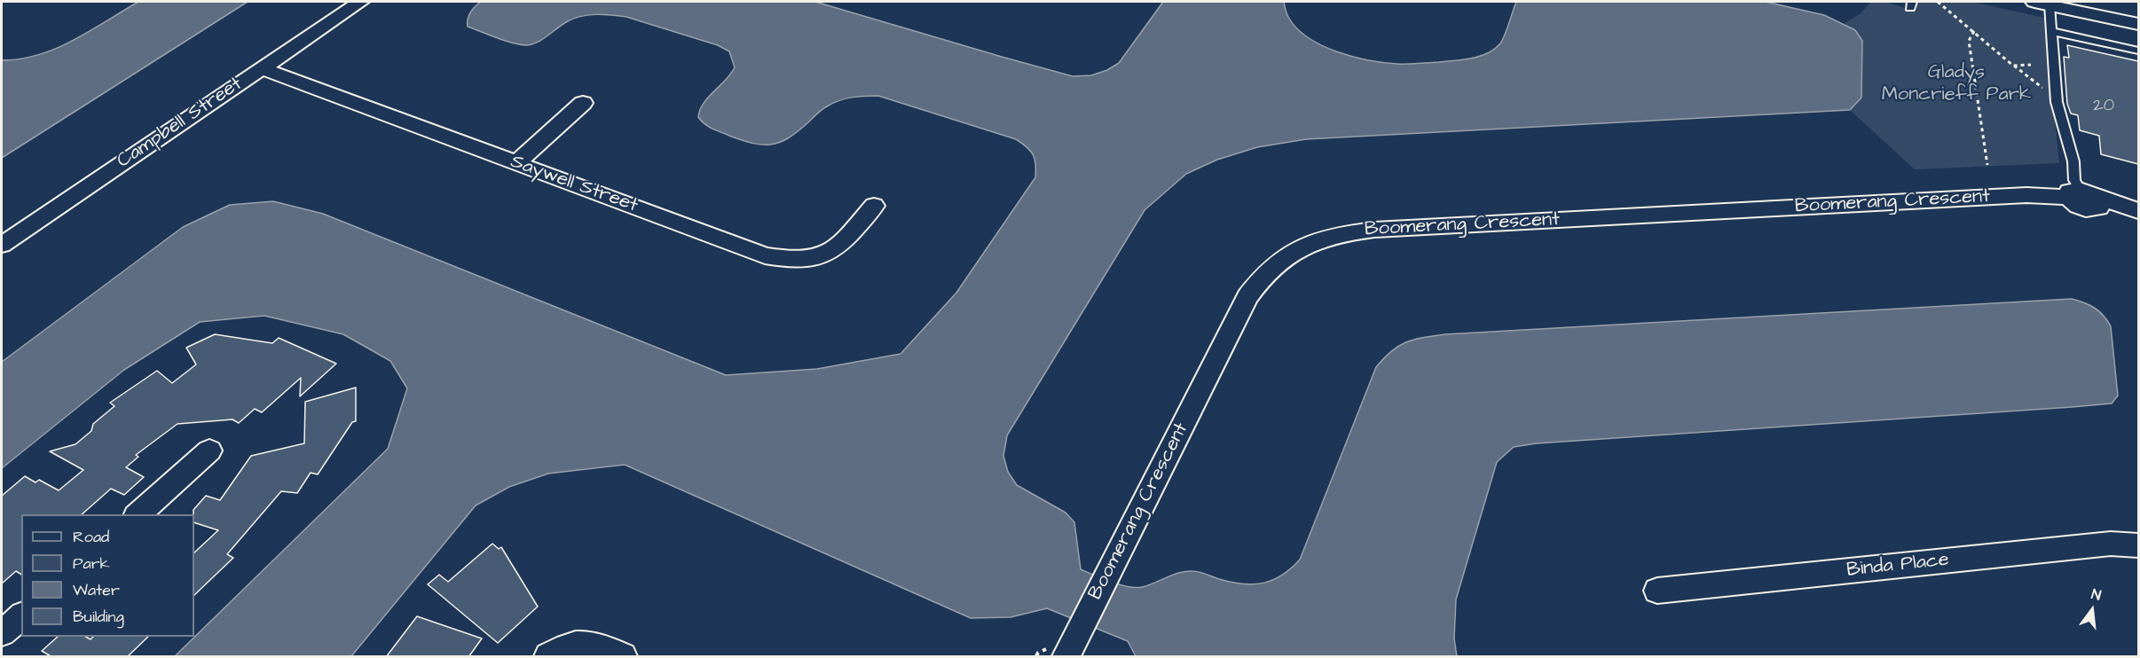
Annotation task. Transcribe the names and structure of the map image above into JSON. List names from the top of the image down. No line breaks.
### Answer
{"streets":{"street":["Campbell Street","Saywell Street","Boomerang Crescent","Binda Place"]},"crossings":[["Campbell Street","Saywell Street"]],"parks":["Gladys Moncrieff Park"],"house_numbers":["20"],"legend":["Road","Park","Water","Building"],"north":"top"}
